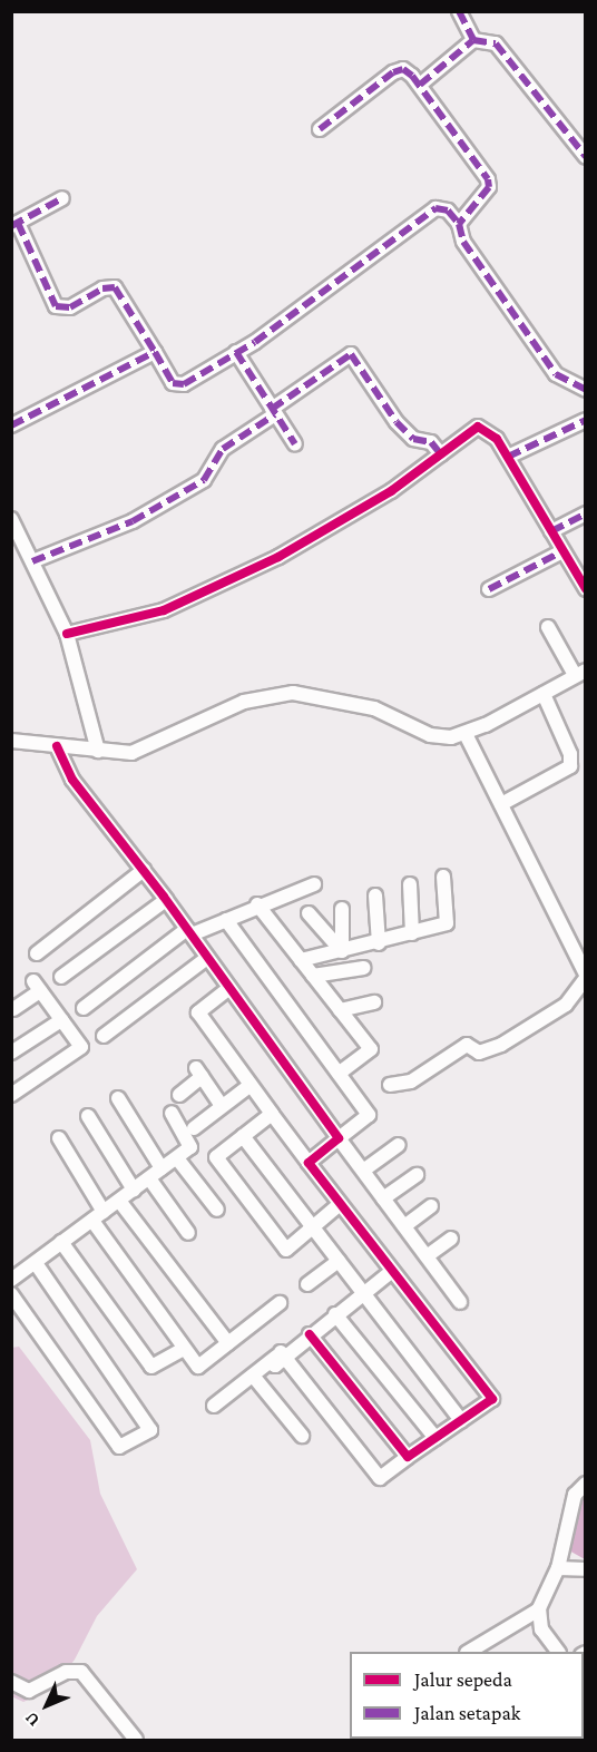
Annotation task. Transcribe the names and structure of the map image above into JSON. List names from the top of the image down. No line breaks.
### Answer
{"legend":["Jalur sepeda","Jalan setapak"],"north":"bottom left"}
